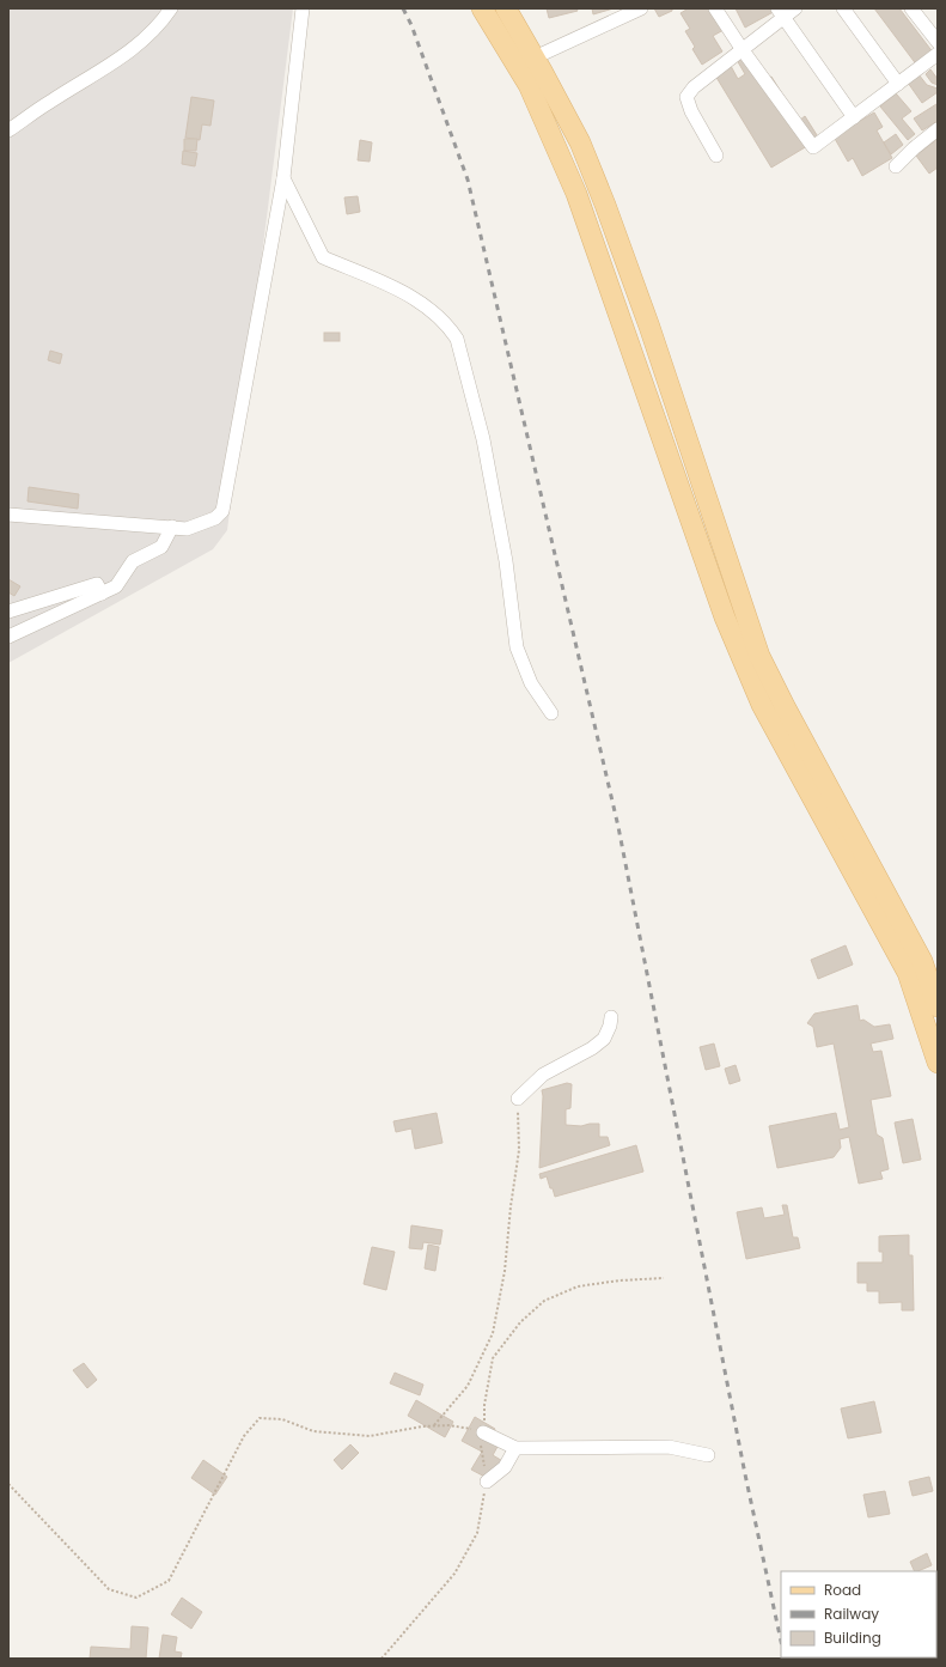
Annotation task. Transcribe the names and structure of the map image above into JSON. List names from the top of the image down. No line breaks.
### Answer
{"legend":["Road","Railway","Building"]}
